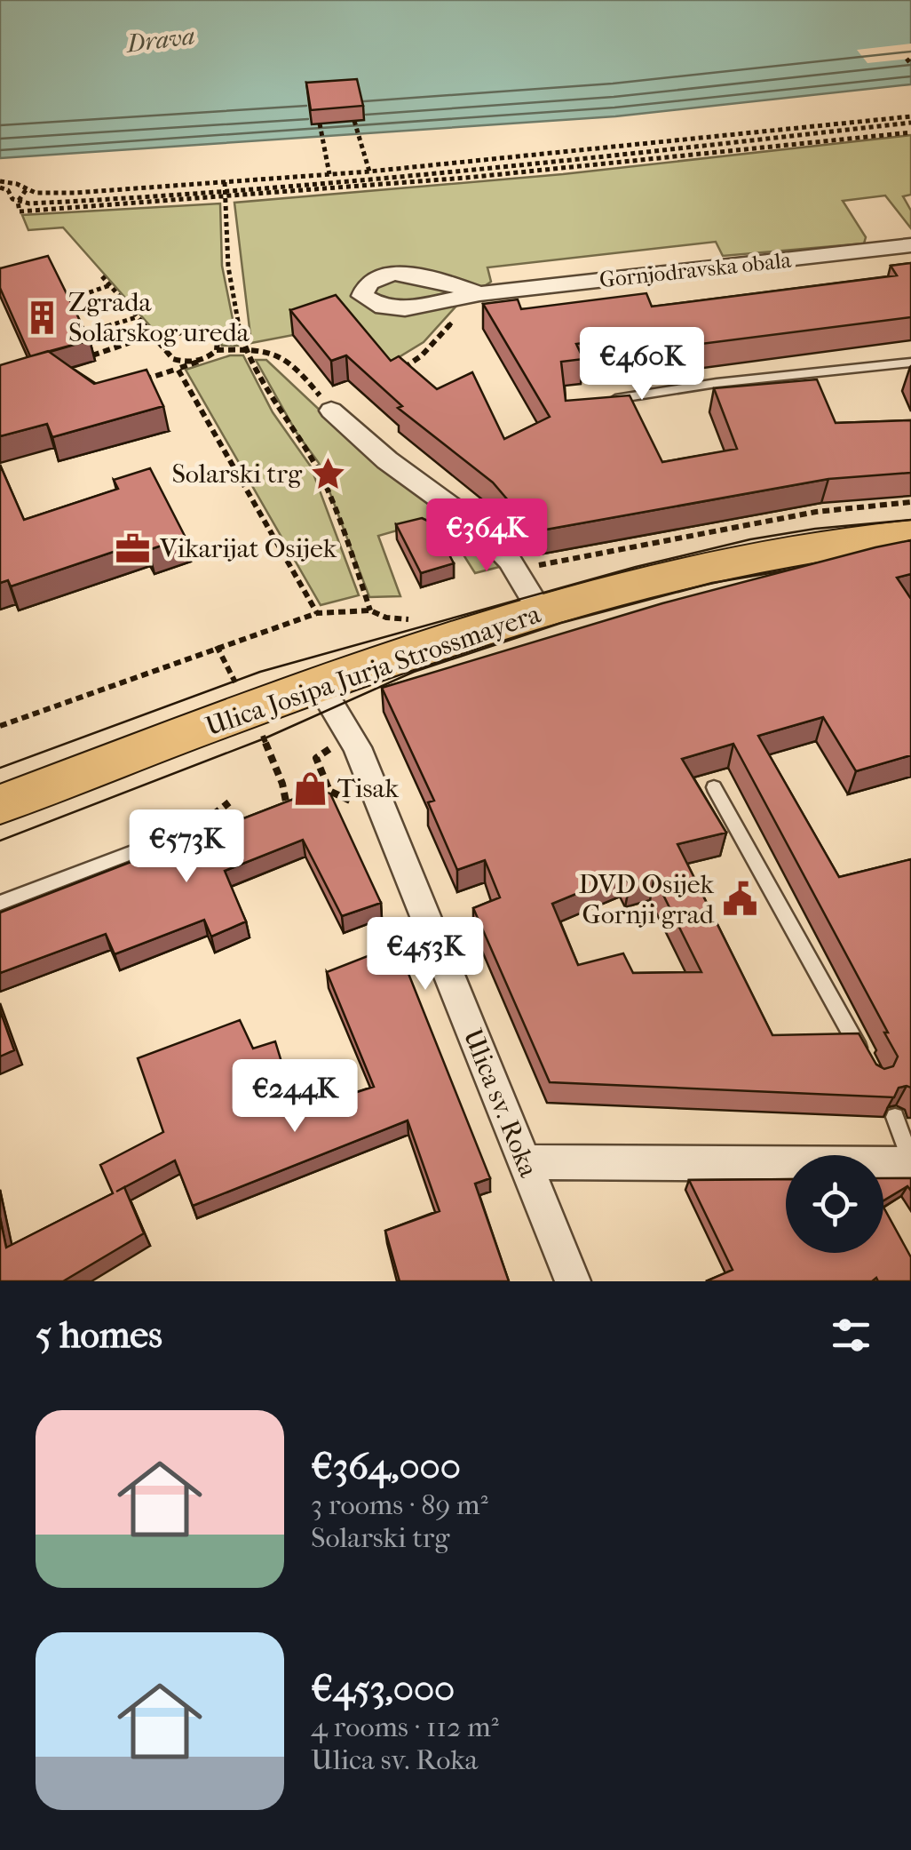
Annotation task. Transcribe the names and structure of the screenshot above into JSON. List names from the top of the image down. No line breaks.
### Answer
{"streets":{"main road":["Ulica Josipa Jurja Strossmayera"],"street":["Gornjodravska obala","Ulica sv. Roka"]},"crossings":[["Ulica Josipa Jurja Strossmayera","Ulica sv. Roka"]],"water":["Drava"],"places":{"building":["Zgrada Solarskog ureda"],"place":["Solarski trg"],"office":["Vikarijat Osijek"],"shop":["Tisak"],"public building":["DVD Osijek Gornji grad"]},"page":{"price":["€460K","€364K","€573K","€453K","€244K"],"heading":"5 homes","list":[{"name":"€364,000","note":"3 rooms · 89 m² · Solarski trg"},{"name":"€453,000","note":"4 rooms · 112 m² · Ulica sv. Roka"}]}}
